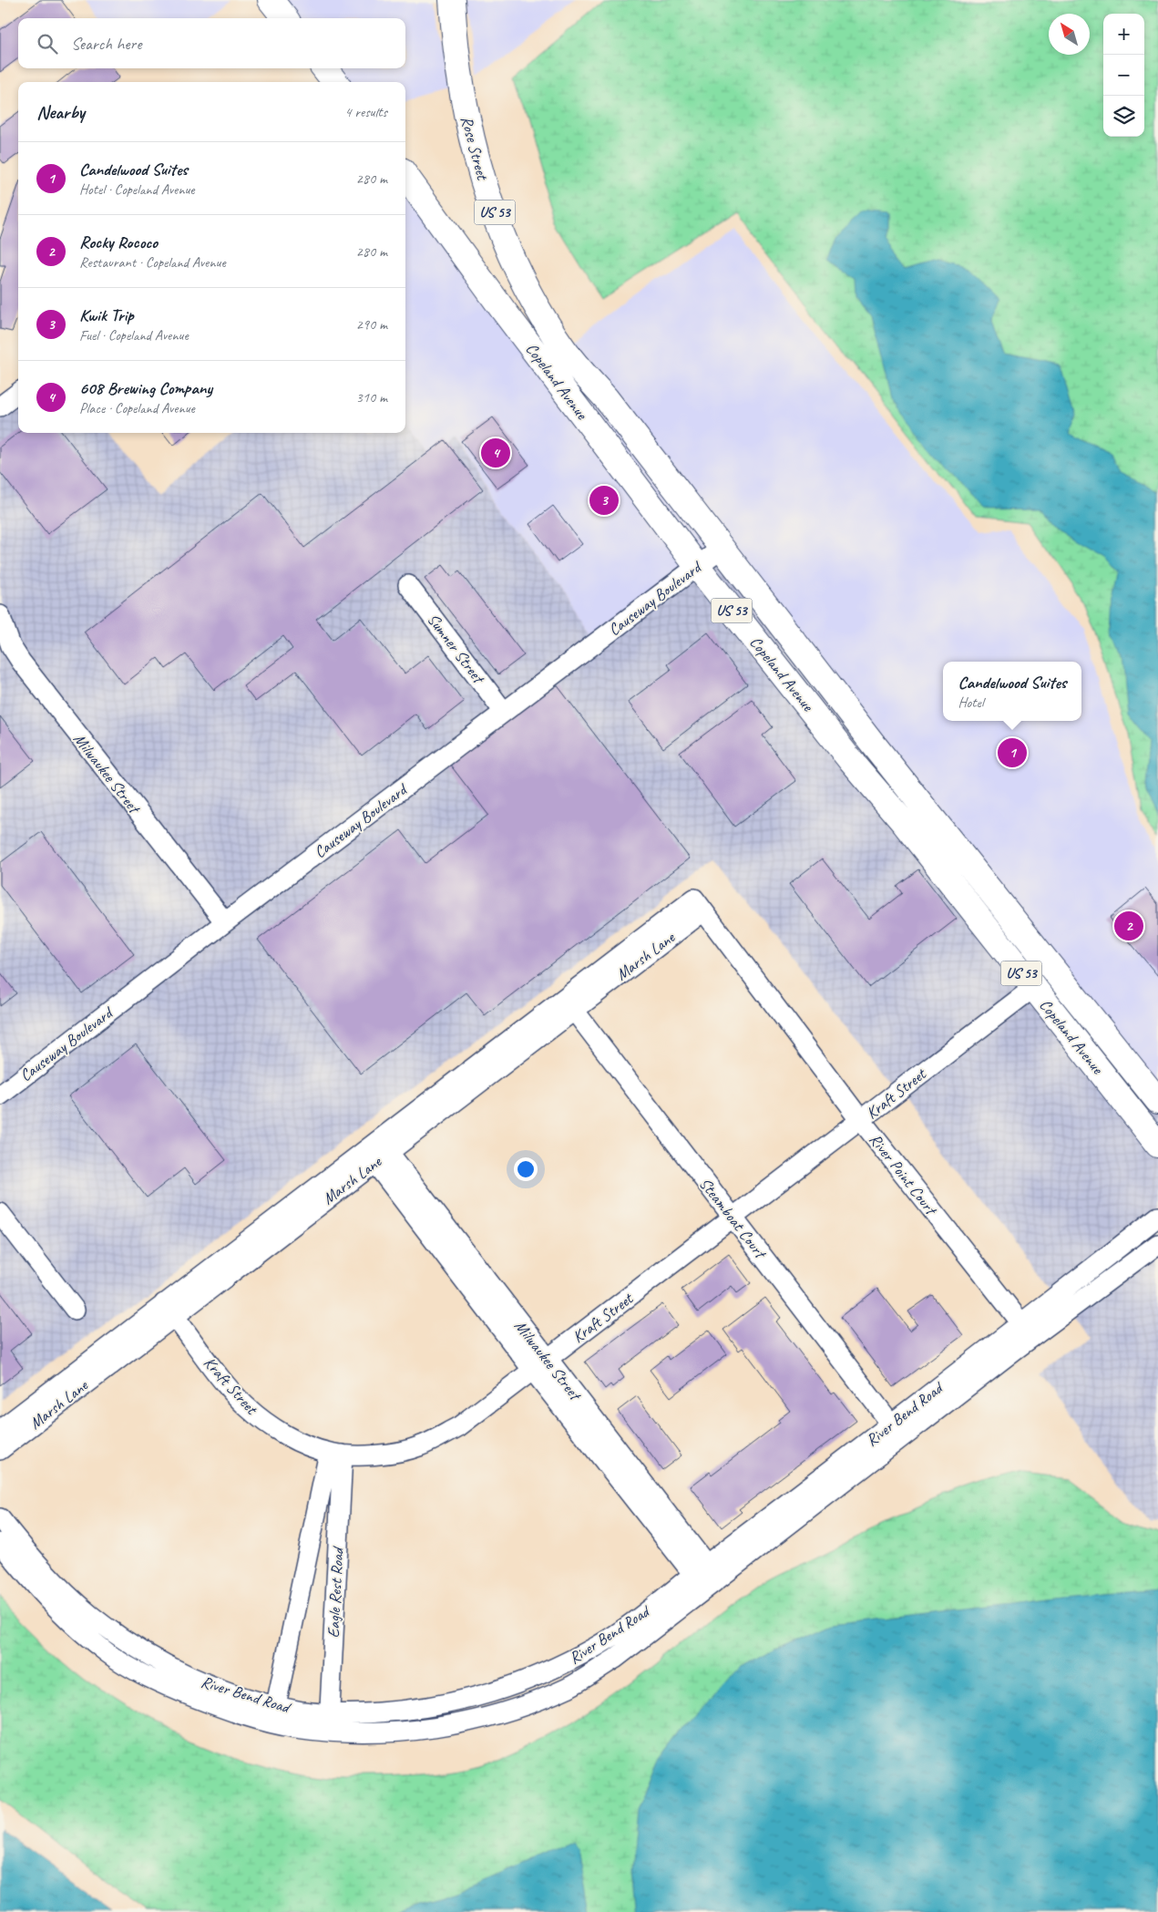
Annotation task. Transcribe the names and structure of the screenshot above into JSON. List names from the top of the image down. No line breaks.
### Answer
{"streets":{"highway":["Rose Street","US 53","Copeland Avenue"],"street":["Causeway Boulevard","Sumner Street","Milwaukee Street","Marsh Lane","Kraft Street","River Point Court","Steamboat Court","River Bend Road","Eagle Rest Road"]},"crossings":[["Rose Street","Copeland Avenue"],["Copeland Avenue","Causeway Boulevard"],["Copeland Avenue","Kraft Street"],["Causeway Boulevard","Sumner Street"],["Causeway Boulevard","Milwaukee Street"],["Milwaukee Street","Marsh Lane"],["Milwaukee Street","Kraft Street"],["Milwaukee Street","River Bend Road"],["Marsh Lane","Kraft Street"],["Marsh Lane","River Point Court"],["Marsh Lane","Steamboat Court"],["Kraft Street","River Point Court"],["Kraft Street","Steamboat Court"],["Kraft Street","Eagle Rest Road"],["River Point Court","River Bend Road"],["Steamboat Court","River Bend Road"],["River Bend Road","Eagle Rest Road"]],"north":"top left","page":{"map_buttons":["+","−"],"search":"Search here","heading":["Nearby","4 results"],"list":[{"mark":"1","name":"Candelwood Suites","note":"Hotel · Copeland Avenue","value":"280 m"},{"mark":"2","name":"Rocky Rococo","note":"Restaurant · Copeland Avenue","value":"280 m"},{"mark":"3","name":"Kwik Trip","note":"Fuel · Copeland Avenue","value":"290 m"},{"mark":"4","name":"608 Brewing Company","note":"Place · Copeland Avenue","value":"310 m"}],"pins":["4","3","1","2"],"popup":["Candelwood Suites","Hotel"]}}
